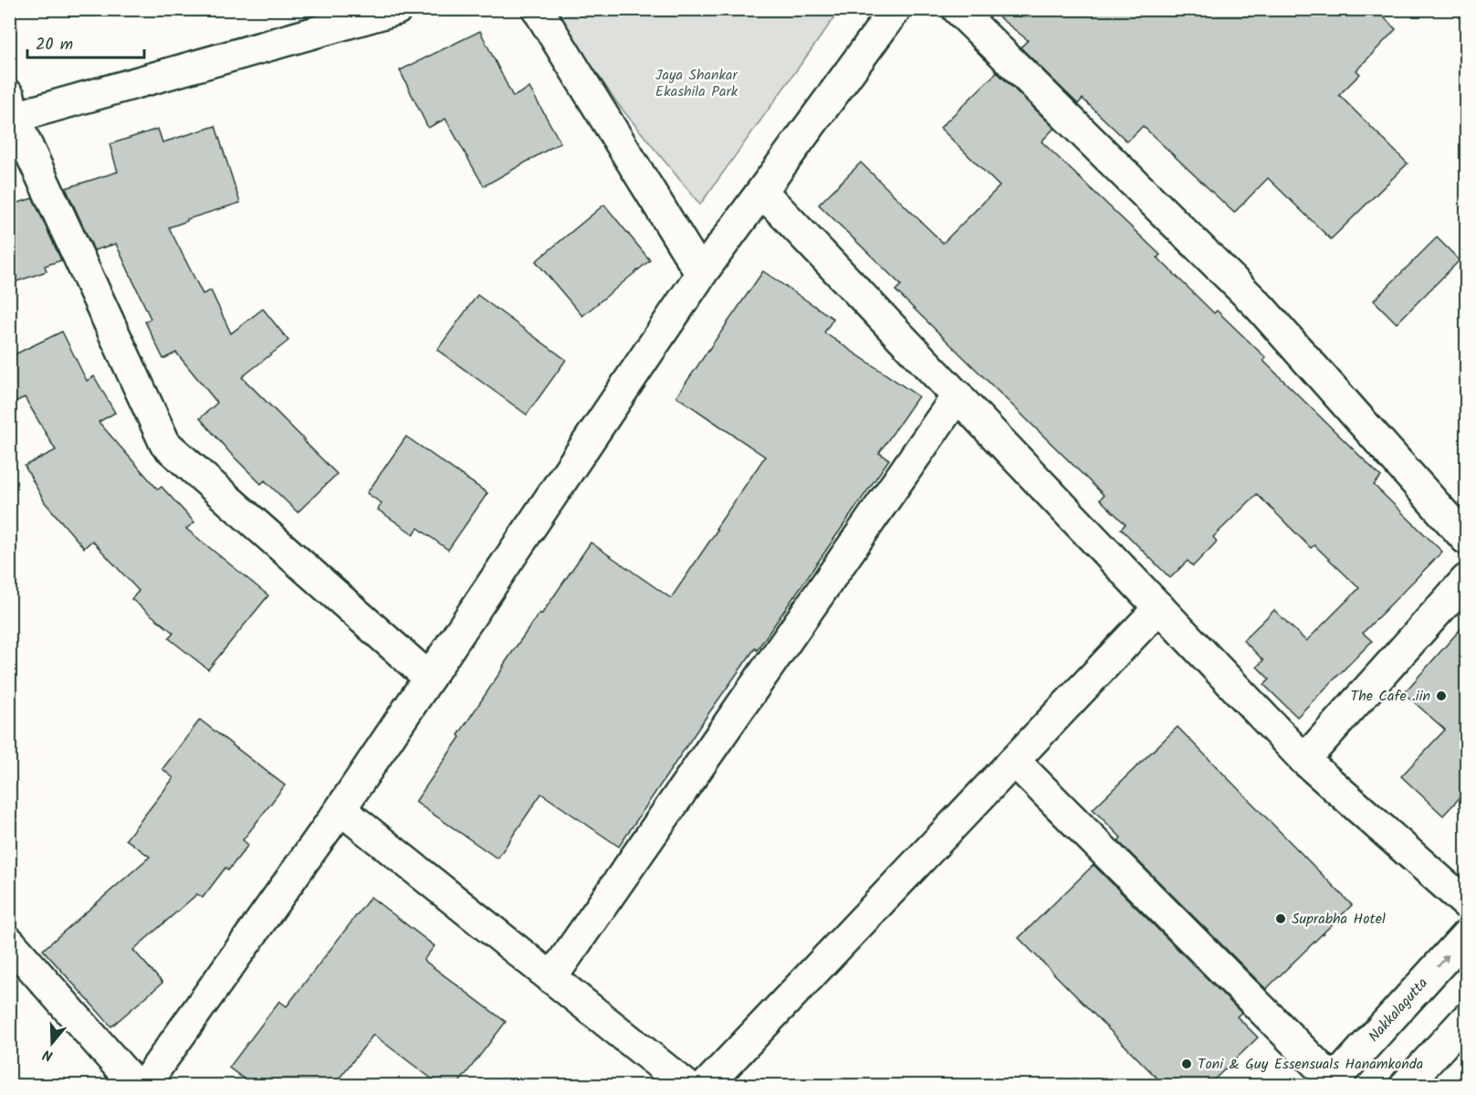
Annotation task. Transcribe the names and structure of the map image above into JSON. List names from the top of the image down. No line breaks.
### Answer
{"streets":{"street":["Nakkalagutta"]},"parks":["Jaya Shankar Ekashila Park"],"places":["The Cafe .iin","Suprabha Hotel","Toni & Guy Essensuals Hanamkonda"],"scale_bar":"20 m","north":"bottom"}
